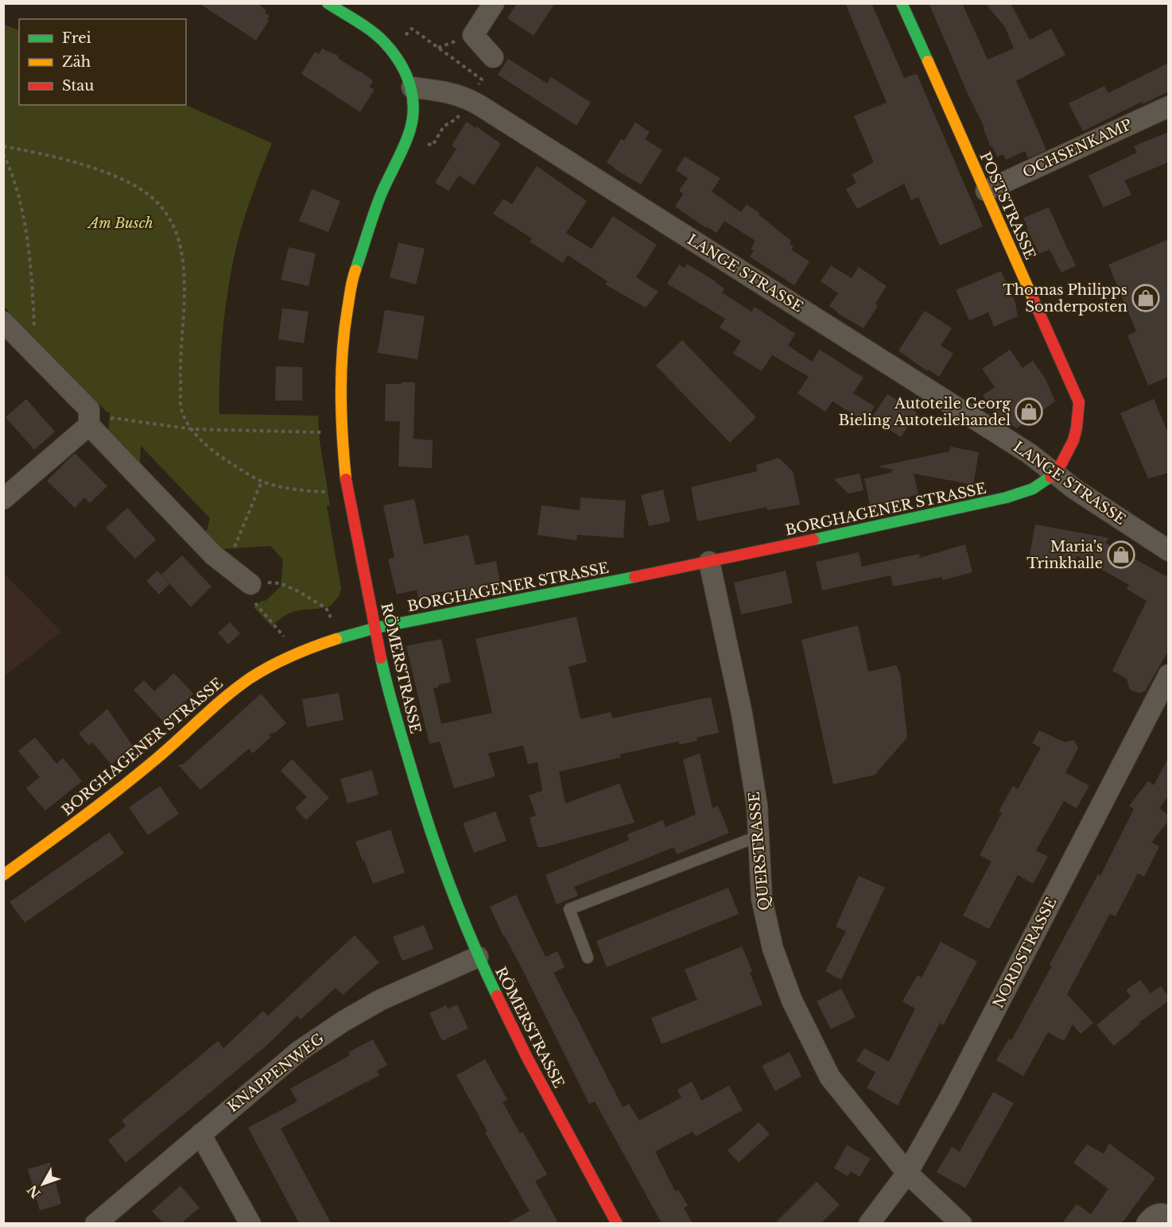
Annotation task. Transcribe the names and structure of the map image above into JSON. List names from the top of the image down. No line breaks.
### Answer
{"streets":{"street":["OCHSENKAMP","POSTSTRASSE","LANGE STRASSE","BORGHAGENER STRASSE","RÖMERSTRASSE","QUERSTRASSE","NORDSTRASSE","KNAPPENWEG"]},"crossings":[["OCHSENKAMP","POSTSTRASSE"],["POSTSTRASSE","LANGE STRASSE"],["POSTSTRASSE","BORGHAGENER STRASSE"],["LANGE STRASSE","BORGHAGENER STRASSE"],["LANGE STRASSE","RÖMERSTRASSE"],["BORGHAGENER STRASSE","RÖMERSTRASSE"],["BORGHAGENER STRASSE","QUERSTRASSE"],["RÖMERSTRASSE","KNAPPENWEG"],["QUERSTRASSE","NORDSTRASSE"]],"parks":["Am Busch"],"places":{"shop":["Thomas Philipps Sonderposten","Autoteile Georg Bieling Autoteilehandel","Maria’s Trinkhalle"]},"legend":["Frei","Zäh","Stau"],"north":"bottom left"}
